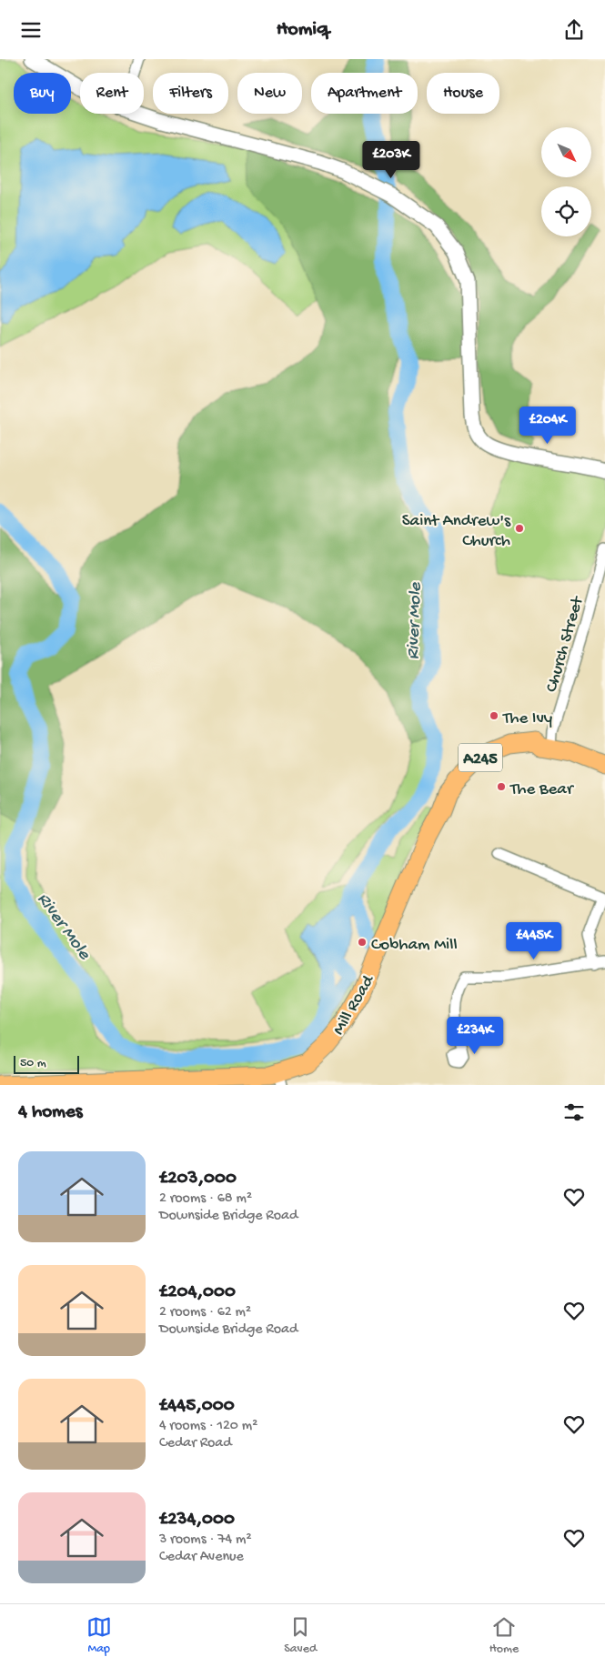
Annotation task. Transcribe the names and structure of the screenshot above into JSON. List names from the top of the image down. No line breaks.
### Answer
{"streets":{"main road":["A245","Mill Road"],"street":["Church Street"]},"crossings":[["Church Street","A245"],["Church Street","Mill Road"],["A245","Mill Road"]],"water":["River Mole"],"places":["Saint Andrew's Church","The Ivy","The Bear","Cobham Mill"],"scale_bar":"50 m","north":"bottom right","page":{"header":"Homiq","chip":["Buy","Rent","Filters","New","Apartment","House"],"price":["£203K","£204K","£445K","£234K"],"scale":"50 m","heading":"4 homes","list":[{"name":"£203,000","note":"2 rooms · 68 m² · Downside Bridge Road"},{"name":"£204,000","note":"2 rooms · 62 m² · Downside Bridge Road"},{"name":"£445,000","note":"4 rooms · 120 m² · Cedar Road"},{"name":"£234,000","note":"3 rooms · 74 m² · Cedar Avenue"}],"tabs":["Map","Saved","Home"]}}
